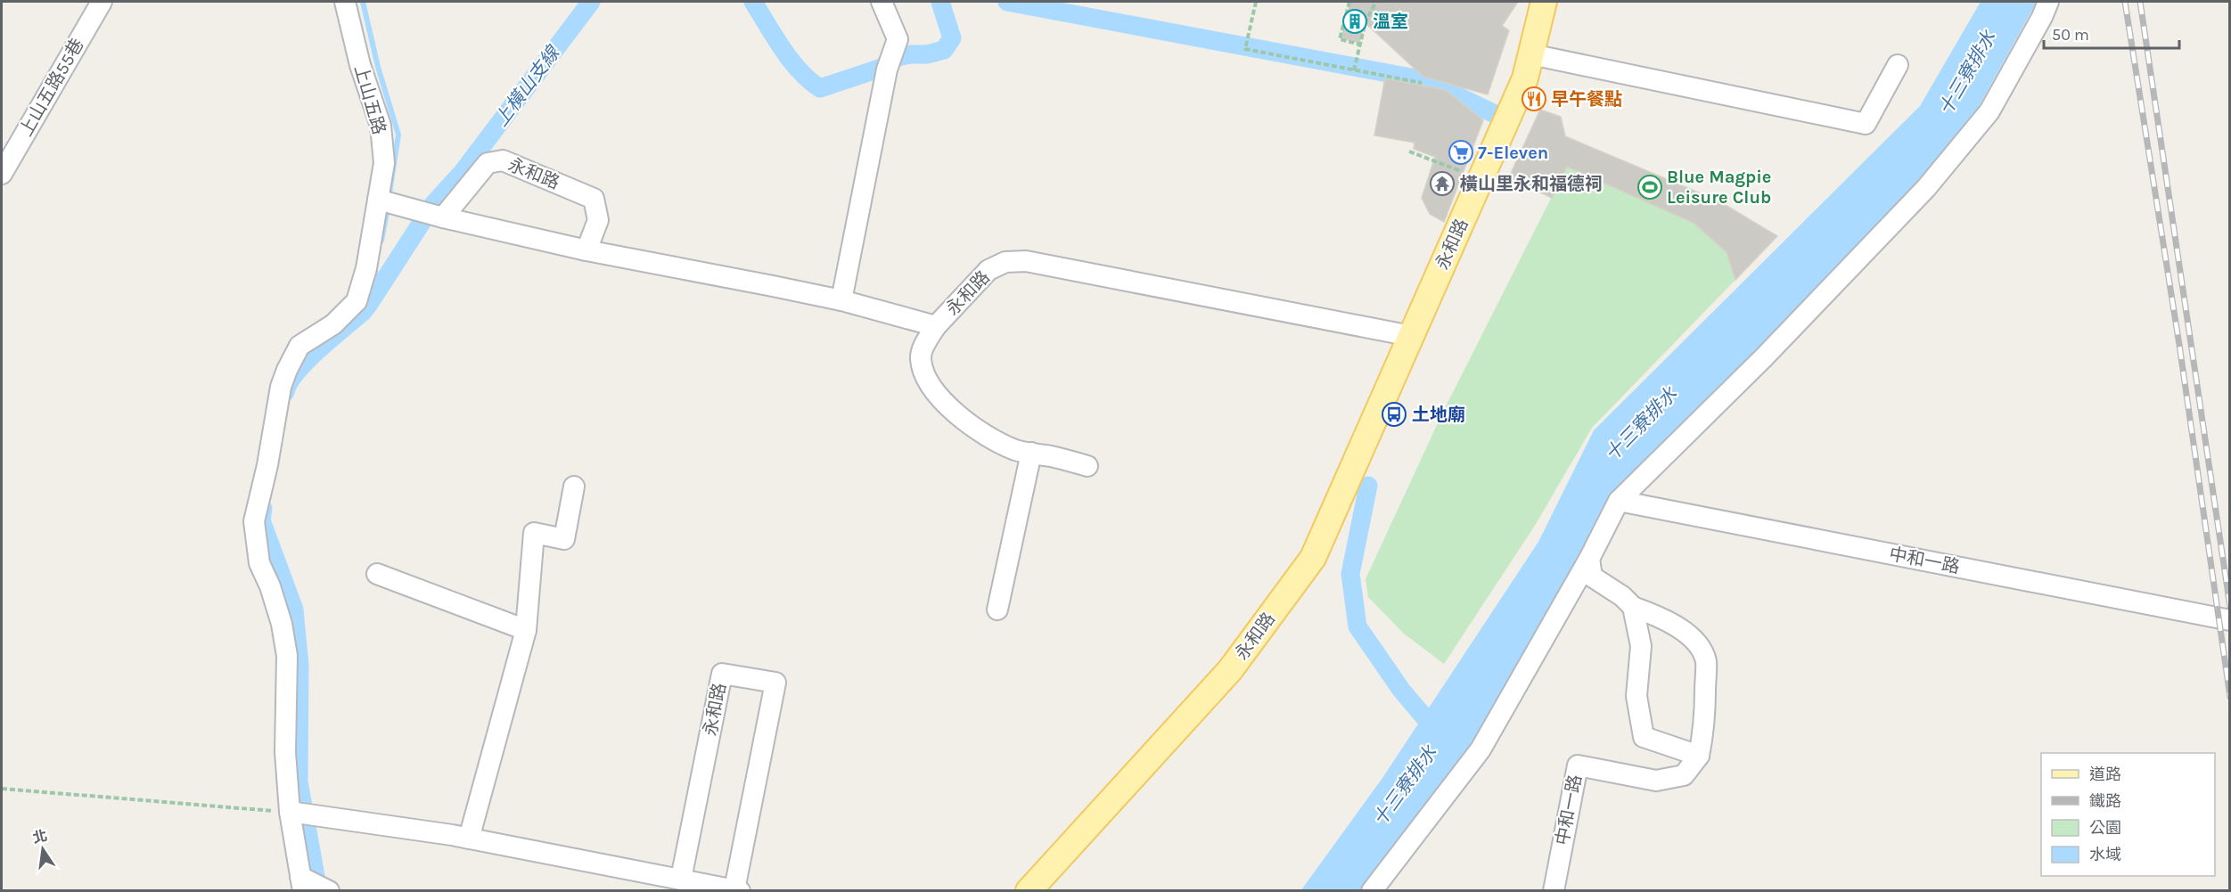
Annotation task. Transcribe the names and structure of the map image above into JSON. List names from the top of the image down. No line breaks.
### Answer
{"streets":{"main road":["永和路"],"street":["上山五路55巷","上山五路","中和一路"]},"crossings":[["上山五路","永和路"]],"water":["十三寮排水","上橫山支線"],"places":{"building":["溫室"],"restaurant":["早午餐點"],"supermarket":["7-Eleven"],"temple":["橫山里永和福德祠"],"sports":["Blue Magpie Leisure Club"],"bus stop":["土地廟"]},"legend":["道路","鐵路","公園","水域"],"scale_bar":"50 m","north":"top"}
